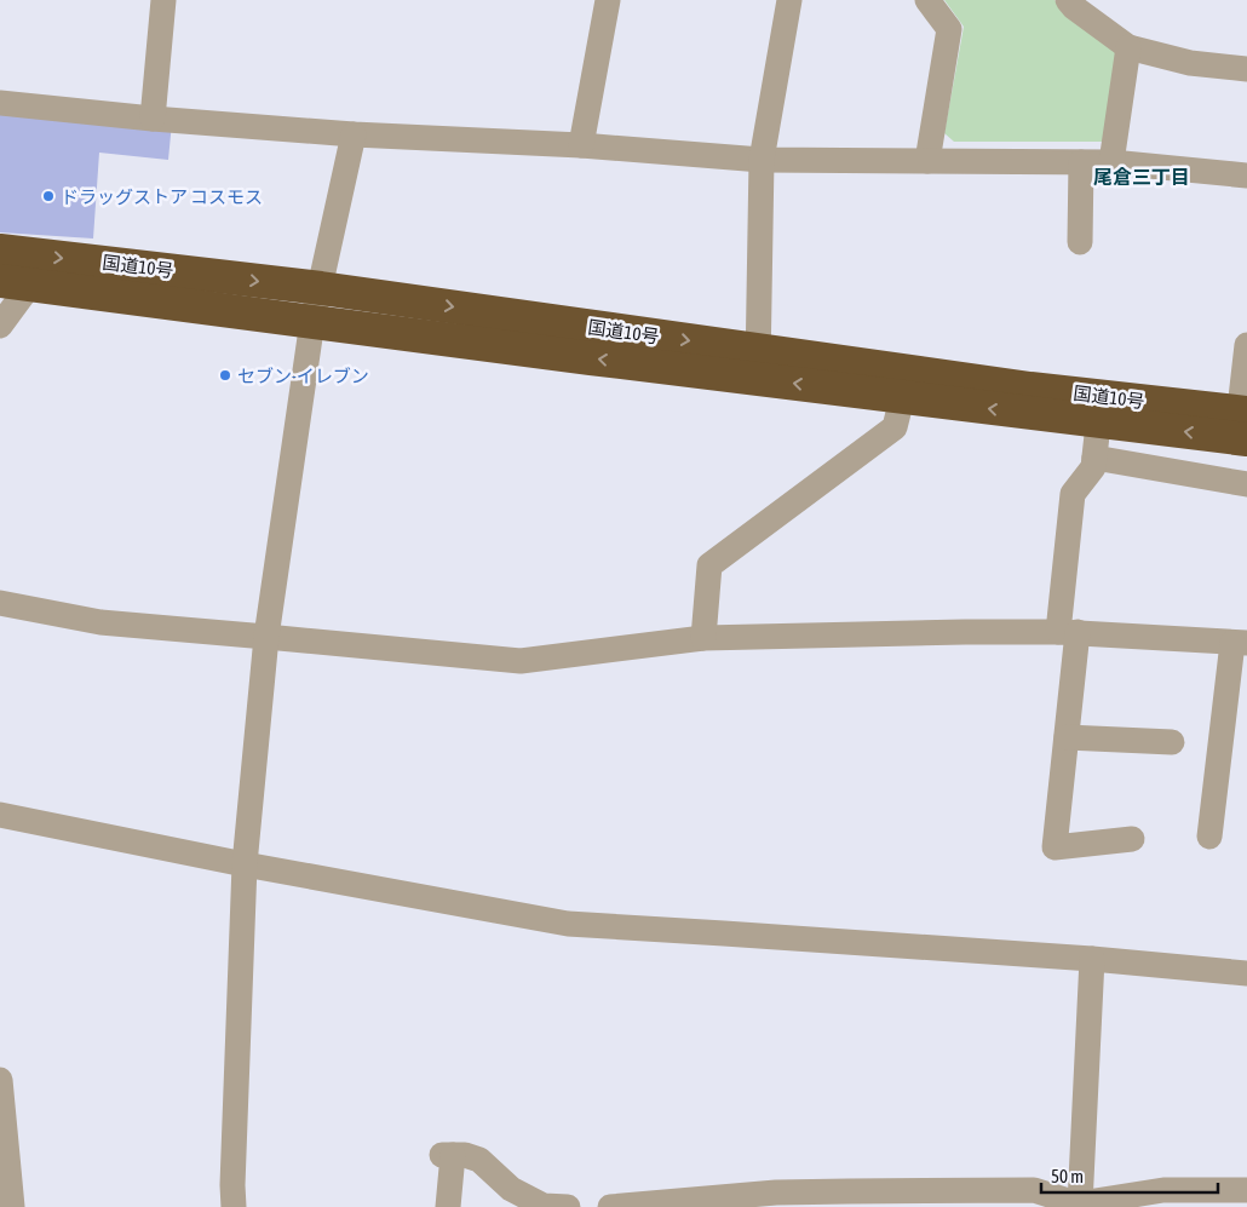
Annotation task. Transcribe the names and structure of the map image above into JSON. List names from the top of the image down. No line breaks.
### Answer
{"streets":{"highway":["国道10号"]},"districts":["尾倉三丁目"],"places":["ドラッグストア コスモス","セブン-イレブン"],"scale_bar":"50 m"}
